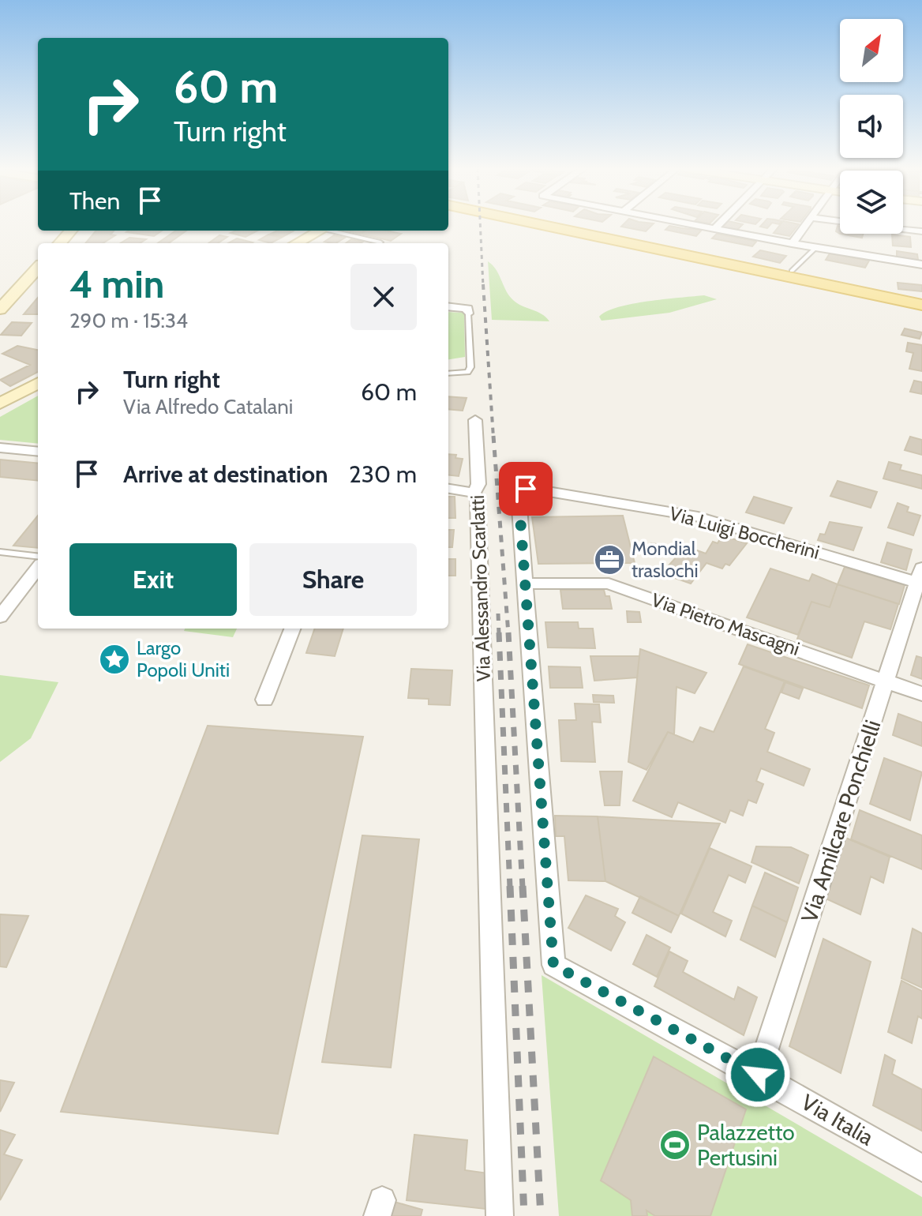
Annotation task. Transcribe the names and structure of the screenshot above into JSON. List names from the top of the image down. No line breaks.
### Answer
{"streets":{"street":["Via Luigi Boccherini","Via Alessandro Scarlatti","Via Pietro Mascagni","Via Amilcare Ponchielli","Via Italia"]},"crossings":[["Via Luigi Boccherini","Via Pietro Mascagni"],["Via Luigi Boccherini","Via Amilcare Ponchielli"],["Via Luigi Boccherini","Via Italia"],["Via Pietro Mascagni","Via Amilcare Ponchielli"],["Via Pietro Mascagni","Via Italia"],["Via Amilcare Ponchielli","Via Italia"]],"places":{"office":["Mondial traslochi"],"place":["Largo Popoli Uniti"],"sports":["Palazzetto Pertusini"]},"north":"top right","page":{"turn":["60 m","Turn right"],"then":"Then","heading":["4 min","290 m · 15:34"],"list":[{"name":"Turn right","note":"Via Alfredo Catalani","value":"60 m"},{"name":"Arrive at destination","value":"230 m"}],"buttons":["Exit","Share"]}}
